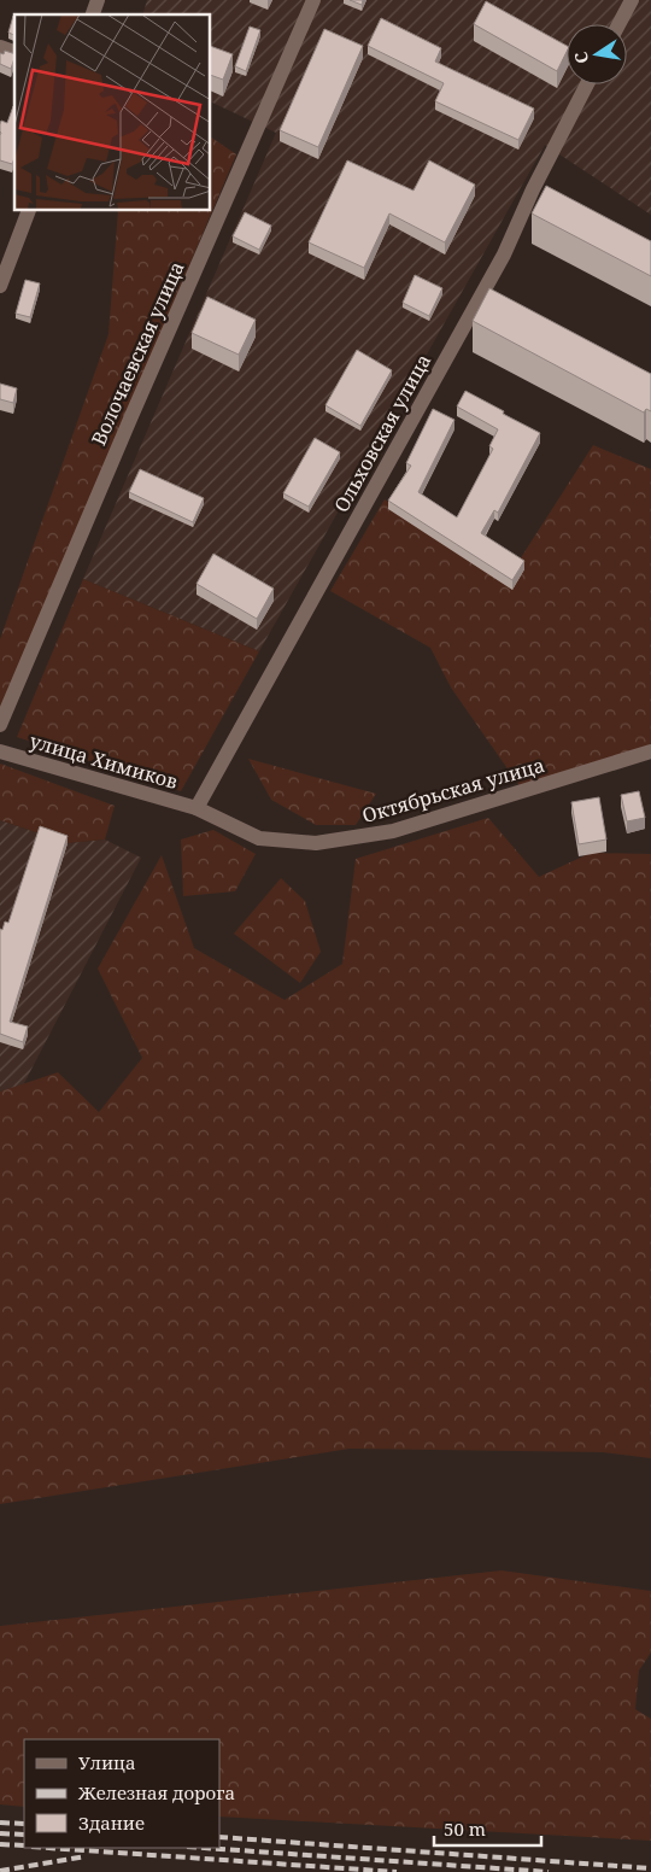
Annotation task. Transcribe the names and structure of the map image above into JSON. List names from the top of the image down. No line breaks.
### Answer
{"streets":{"street":["Волочаевская улица","Ольховская улица","улица Химиков","Октябрьская улица"]},"crossings":[["Ольховская улица","улица Химиков"],["Ольховская улица","Октябрьская улица"],["улица Химиков","Октябрьская улица"]],"legend":["Улица","Железная дорога","Здание"],"scale_bar":"50 m","north":"left"}
